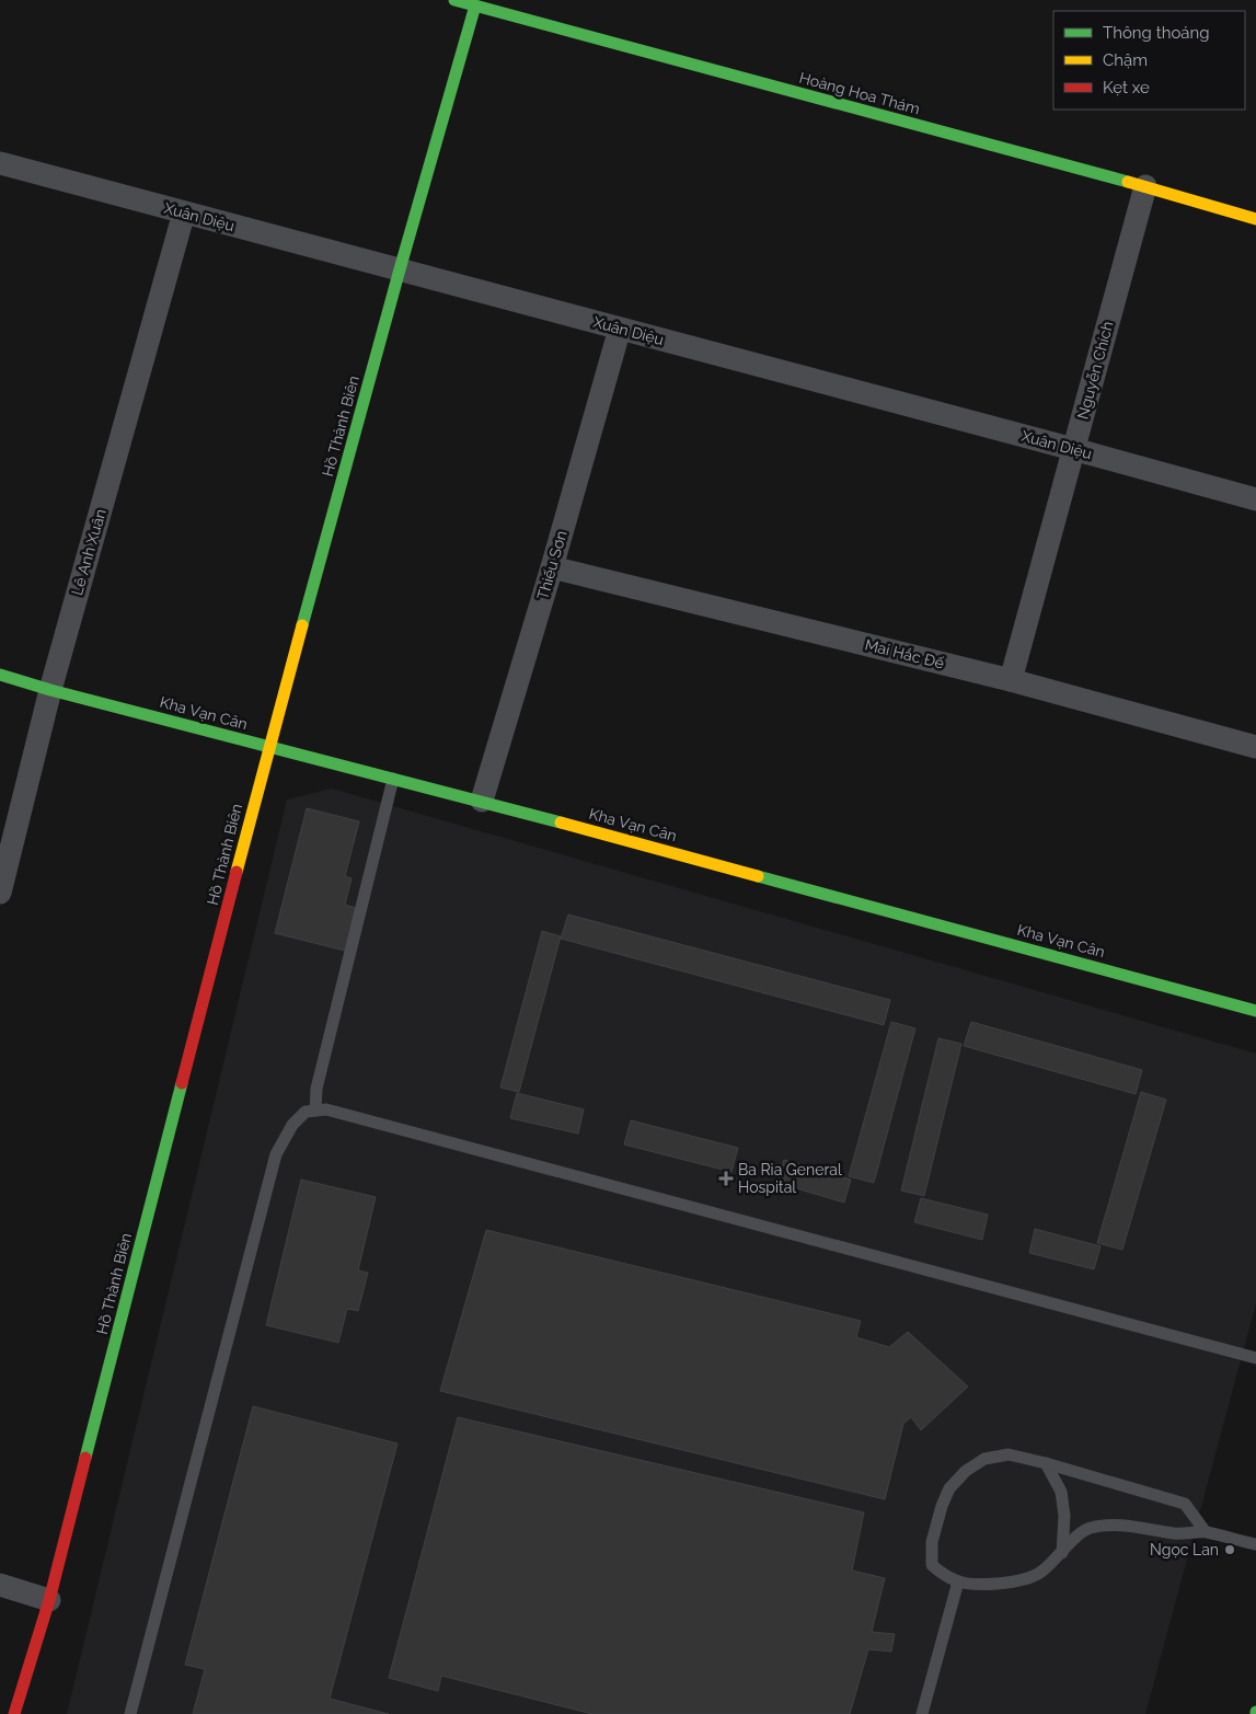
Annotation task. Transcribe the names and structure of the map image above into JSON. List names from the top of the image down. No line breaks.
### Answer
{"streets":{"street":["Hoàng Hoa Thám","Xuân Diệu","Nguyễn Chích","Hồ Thành Biên","Lê Anh Xuân","Thiếu Sơn","Mai Hắc Đế","Kha Vạn Cân"]},"crossings":[["Hoàng Hoa Thám","Nguyễn Chích"],["Hoàng Hoa Thám","Hồ Thành Biên"],["Xuân Diệu","Nguyễn Chích"],["Xuân Diệu","Hồ Thành Biên"],["Xuân Diệu","Lê Anh Xuân"],["Xuân Diệu","Thiếu Sơn"],["Nguyễn Chích","Mai Hắc Đế"],["Hồ Thành Biên","Kha Vạn Cân"],["Lê Anh Xuân","Kha Vạn Cân"],["Thiếu Sơn","Mai Hắc Đế"],["Thiếu Sơn","Kha Vạn Cân"]],"places":{"health":["Ba Ria General Hospital"],"other":["Ngọc Lan"]},"legend":["Thông thoáng","Chậm","Kẹt xe"]}
